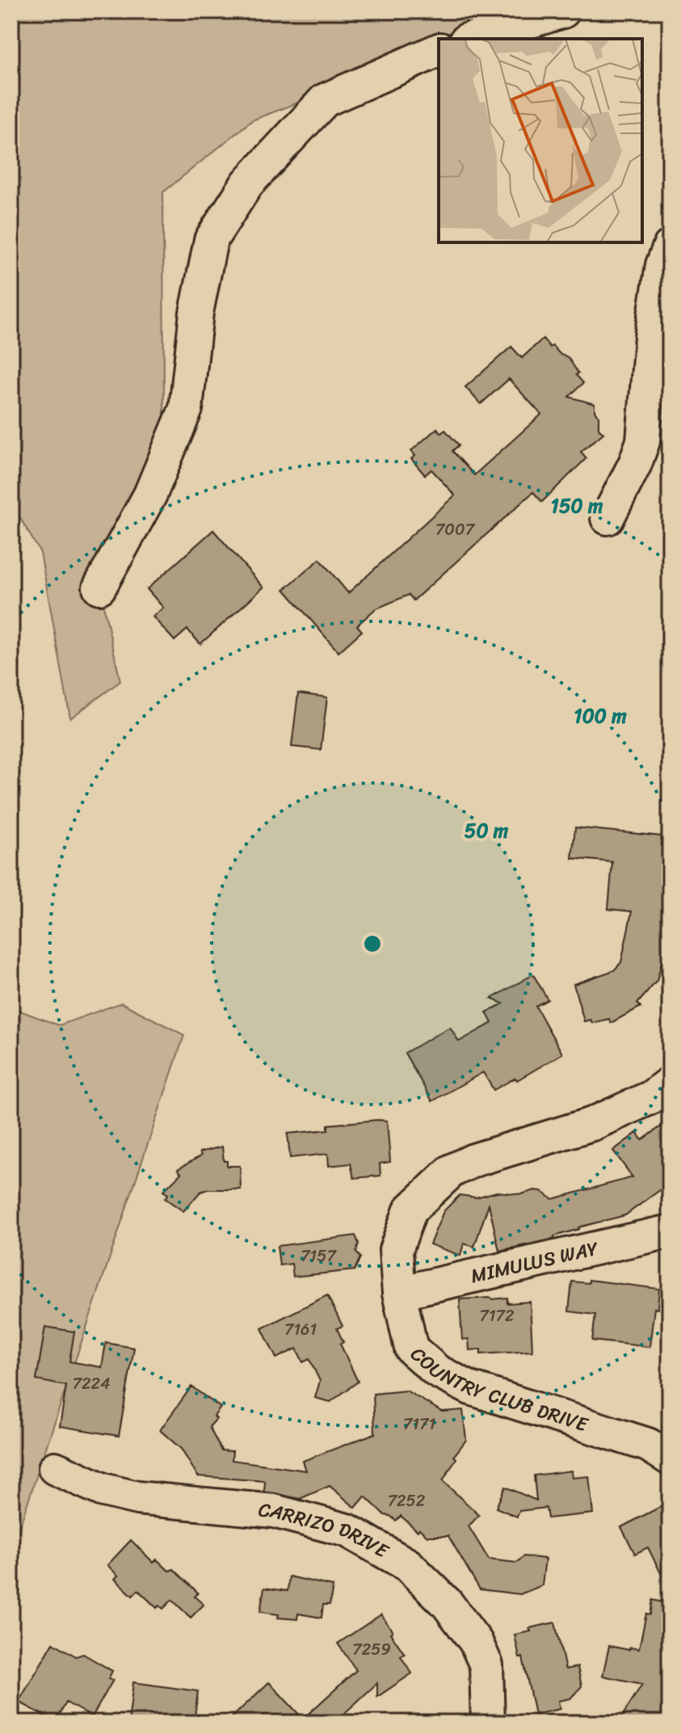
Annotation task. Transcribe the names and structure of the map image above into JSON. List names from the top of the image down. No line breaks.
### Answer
{"streets":{"street":["MIMULUS WAY","COUNTRY CLUB DRIVE","CARRIZO DRIVE"]},"crossings":[["MIMULUS WAY","COUNTRY CLUB DRIVE"]],"house_numbers":["7007","7157","7172","7161","7224","7171","7252","7259"],"rings":["150 m","100 m","50 m"]}
